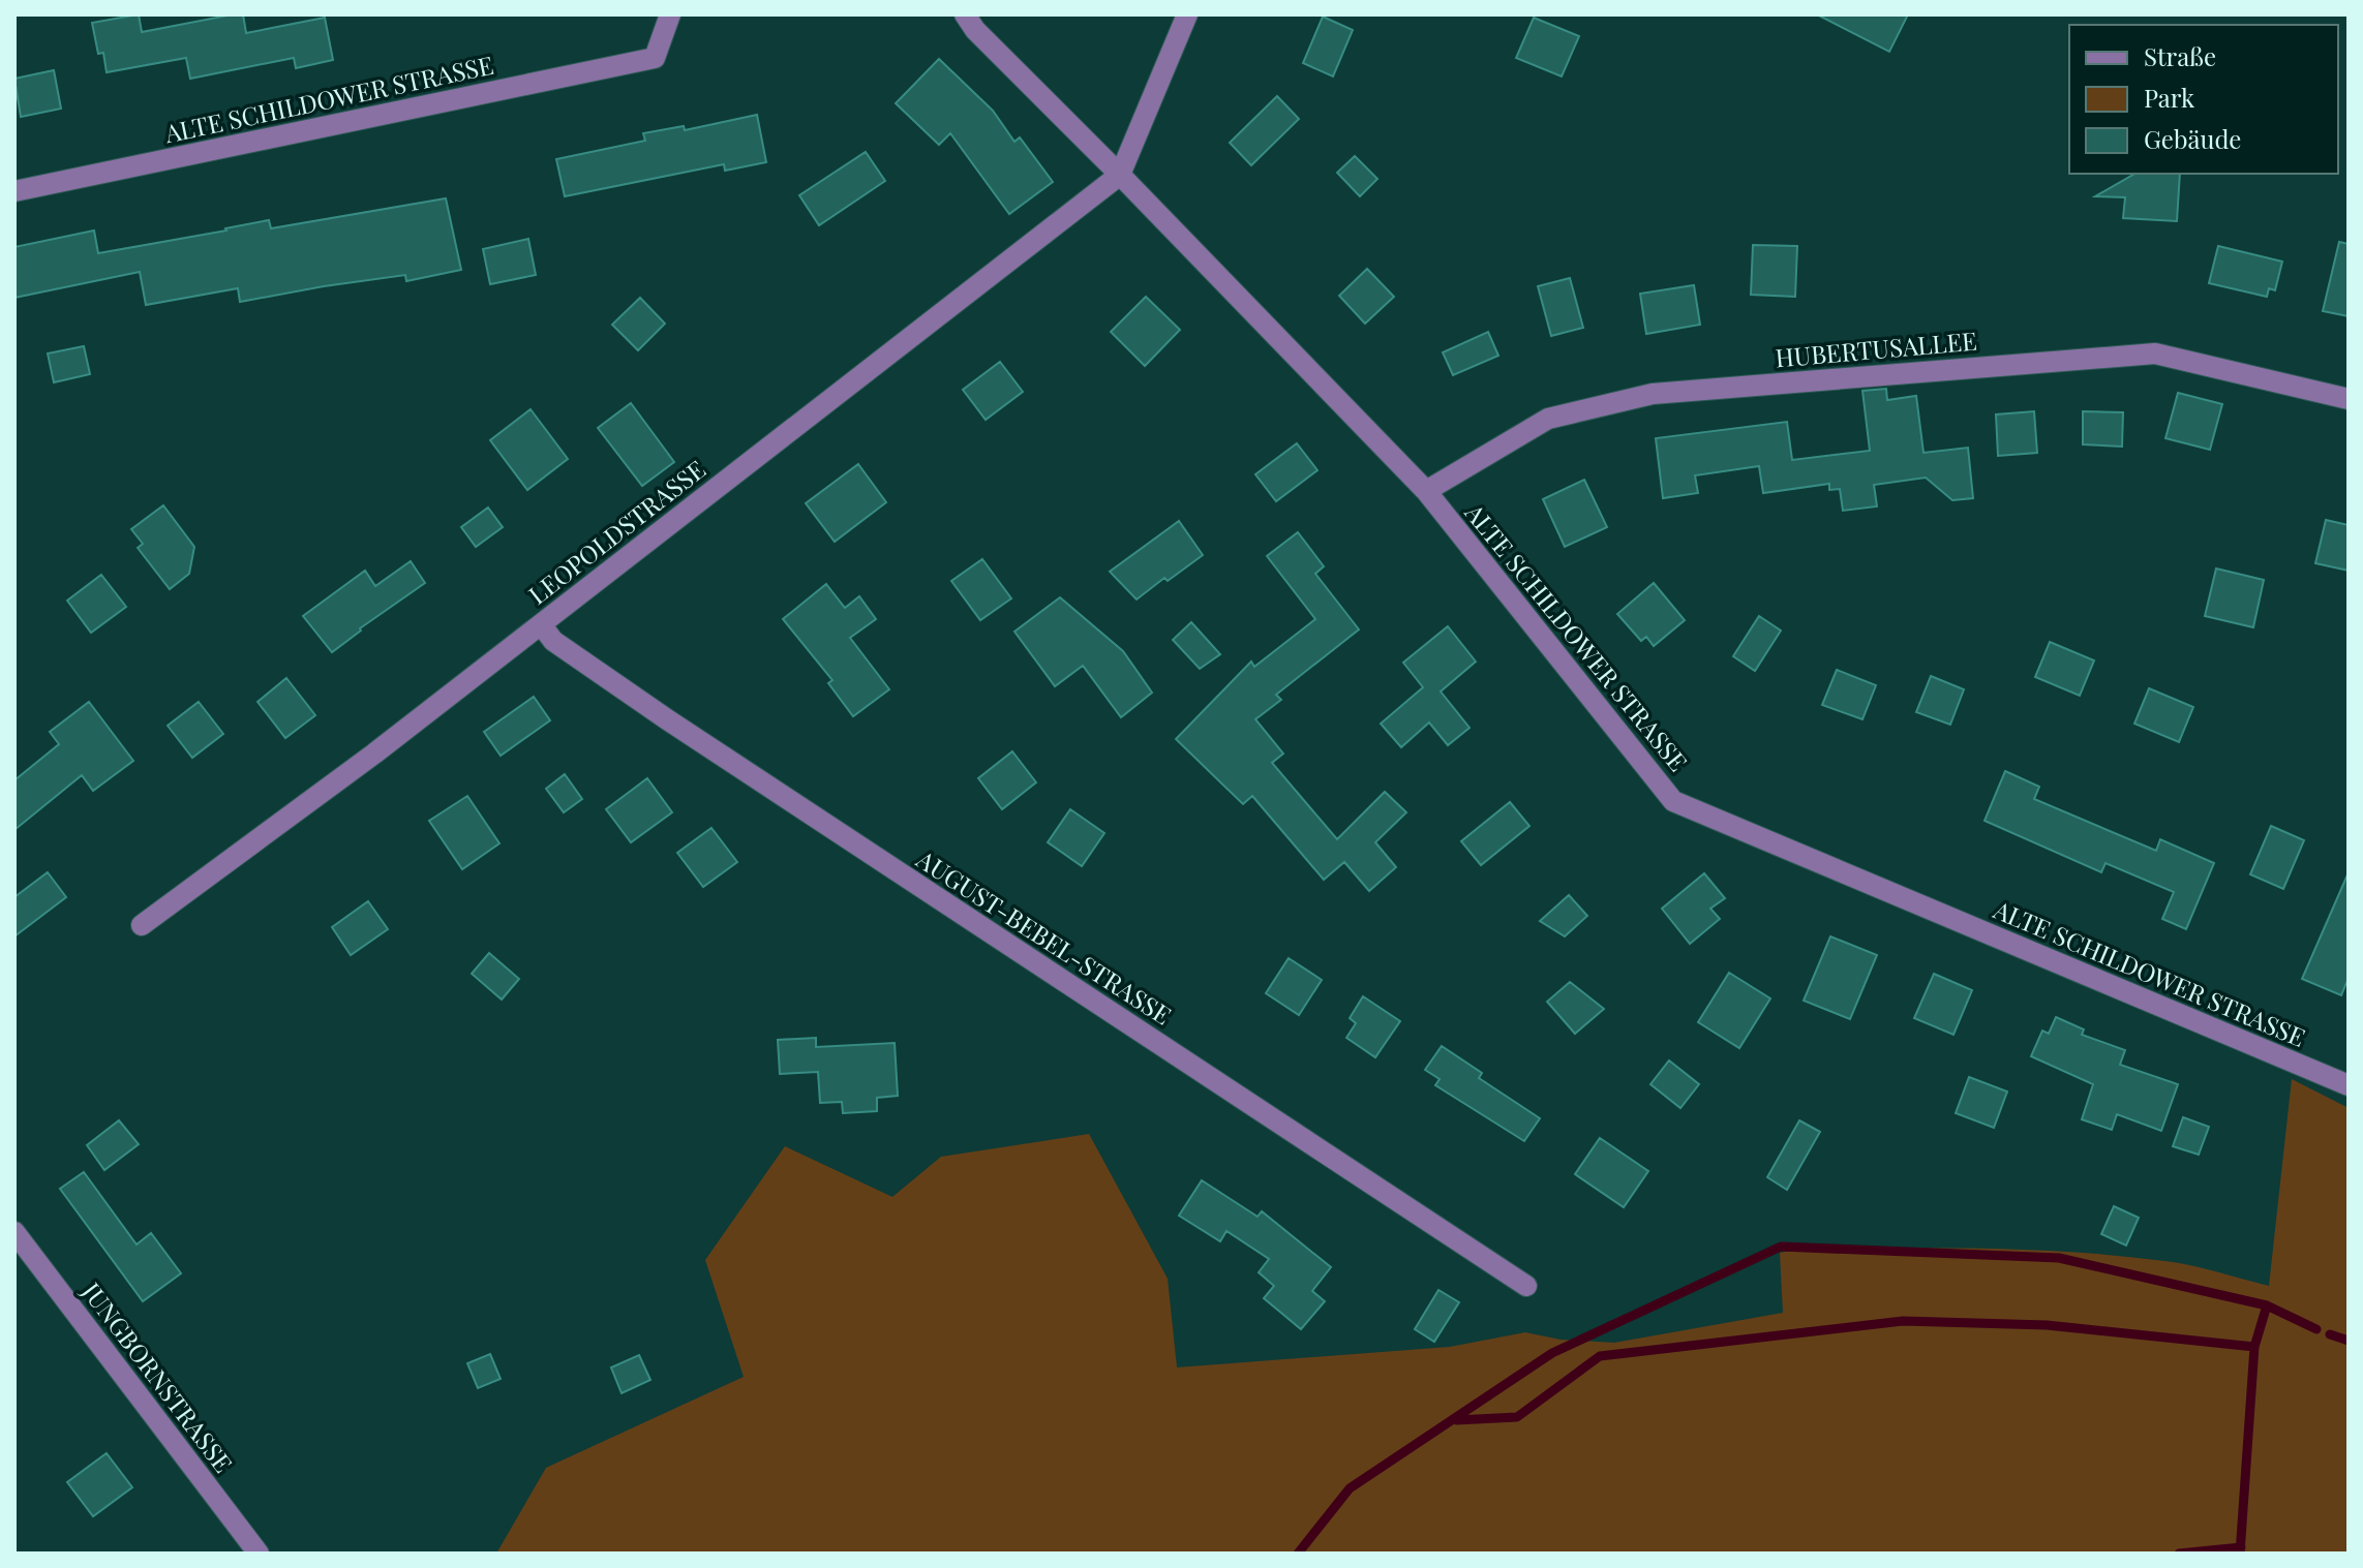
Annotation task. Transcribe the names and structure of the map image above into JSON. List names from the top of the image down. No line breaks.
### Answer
{"streets":{"street":["ALTE SCHILDOWER STRASSE","HUBERTUSALLEE","LEOPOLDSTRASSE","AUGUST-BEBEL-STRASSE","JUNGBORNSTRASSE"]},"crossings":[["ALTE SCHILDOWER STRASSE","HUBERTUSALLEE"],["ALTE SCHILDOWER STRASSE","LEOPOLDSTRASSE"],["LEOPOLDSTRASSE","AUGUST-BEBEL-STRASSE"]],"legend":["Straße","Park","Gebäude"]}
